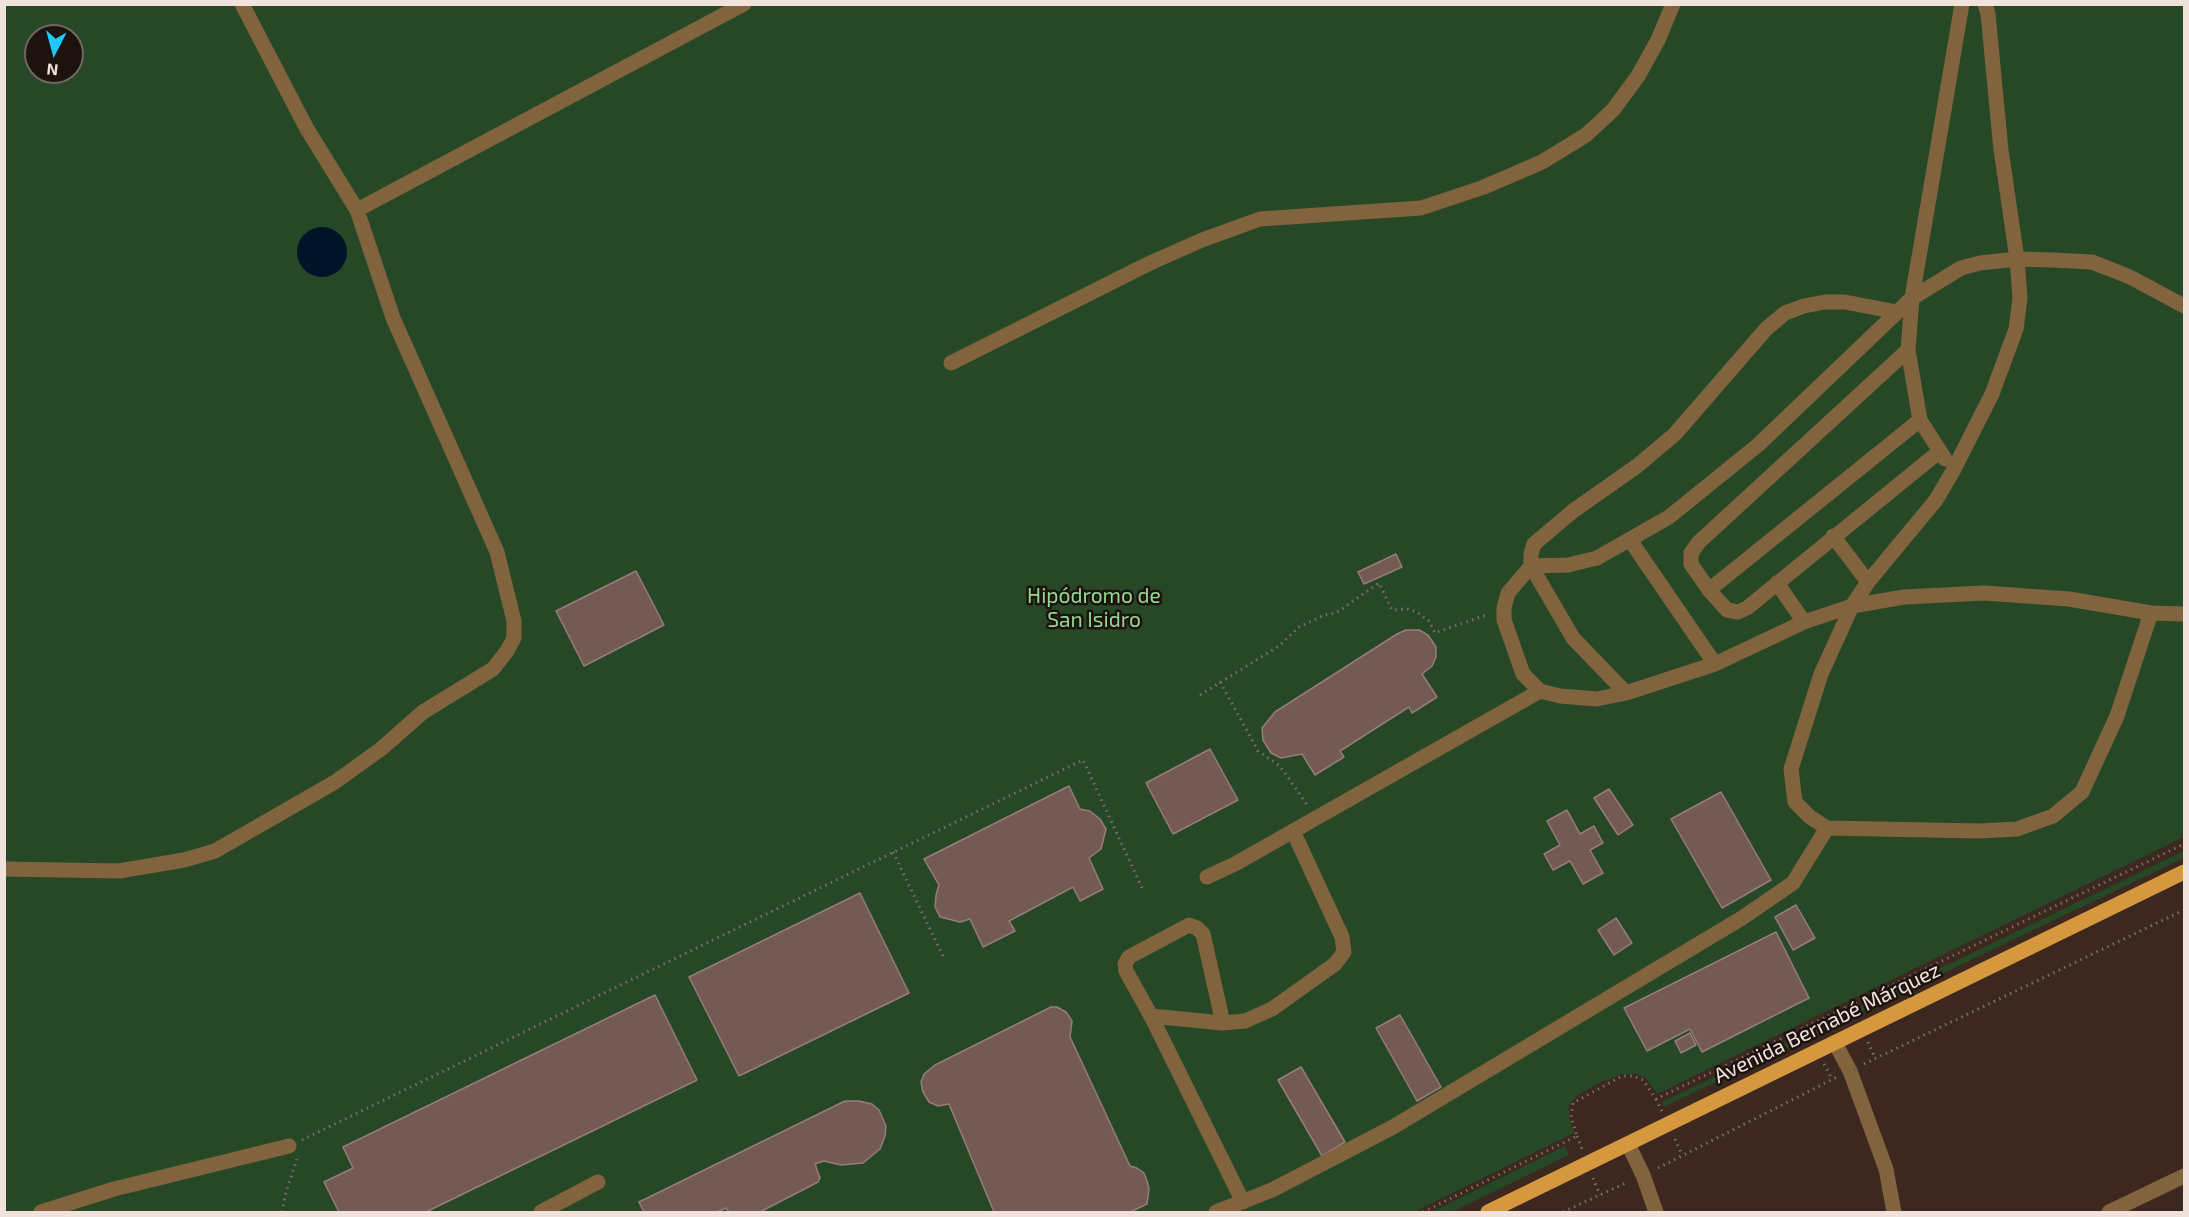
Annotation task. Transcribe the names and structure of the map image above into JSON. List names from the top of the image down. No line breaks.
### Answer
{"streets":{"main road":["Avenida Bernabé Márquez"]},"parks":["Hipódromo de San Isidro"],"north":"bottom"}
